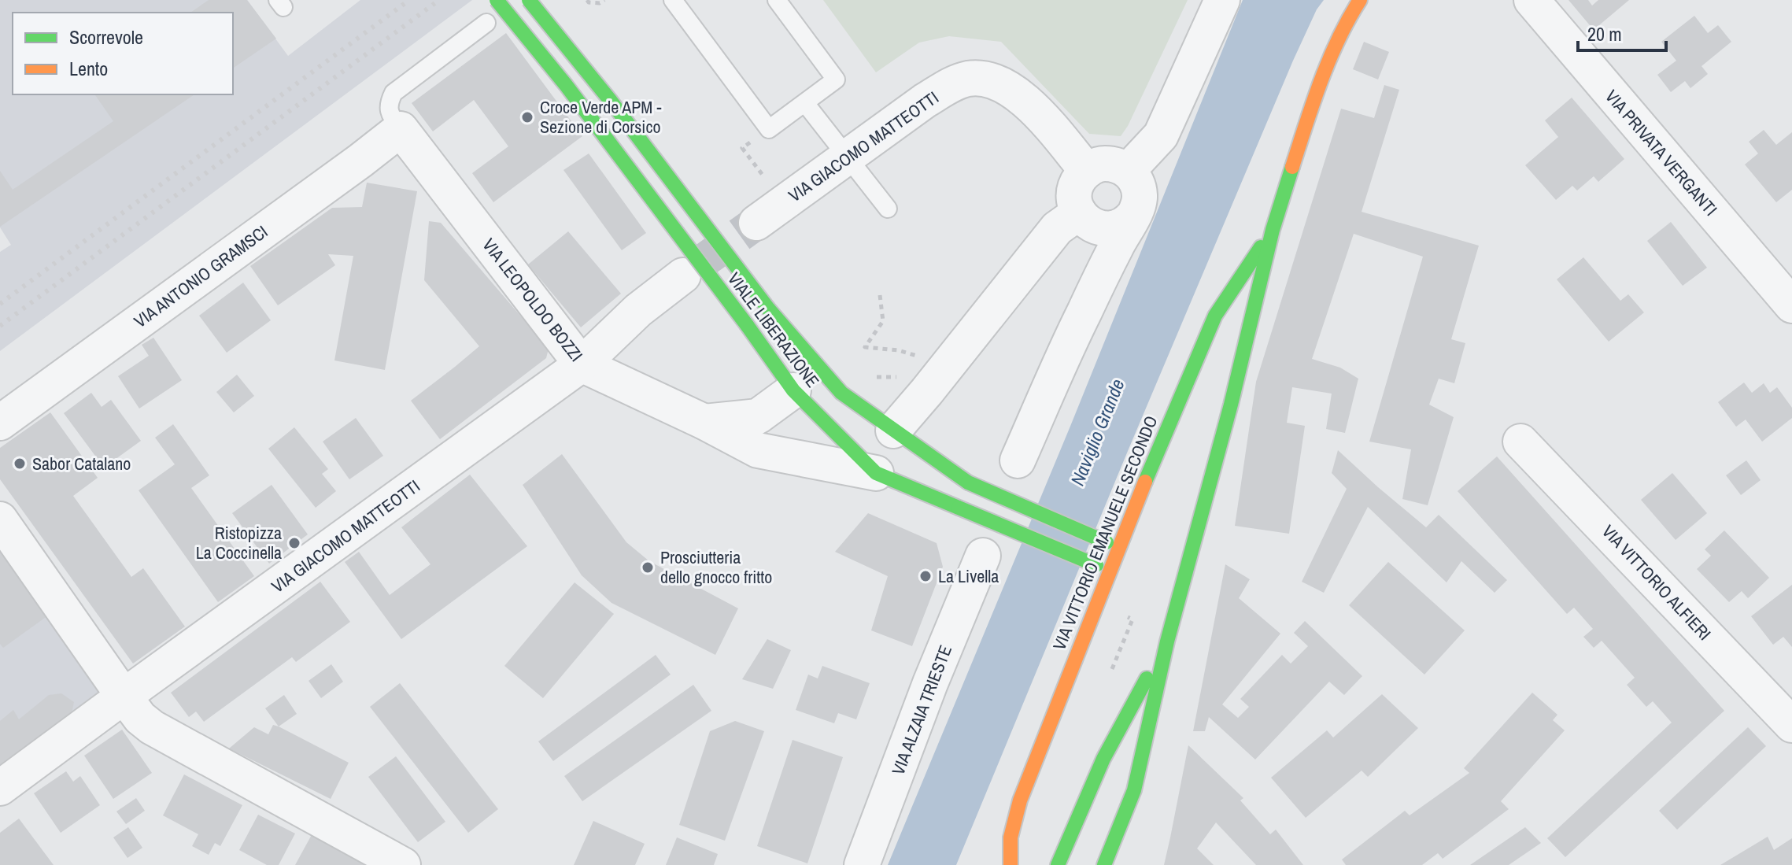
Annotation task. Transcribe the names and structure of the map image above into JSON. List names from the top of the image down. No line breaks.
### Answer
{"streets":{"main road":["VIALE LIBERAZIONE","VIA VITTORIO EMANUELE SECONDO"],"street":["VIA GIACOMO MATTEOTTI","VIA PRIVATA VERGANTI","VIA ANTONIO GRAMSCI","VIA LEOPOLDO BOZZI","VIA VITTORIO ALFIERI","VIA ALZAIA TRIESTE"]},"crossings":[["VIA GIACOMO MATTEOTTI","VIA LEOPOLDO BOZZI"],["VIA ANTONIO GRAMSCI","VIA LEOPOLDO BOZZI"],["VIA LEOPOLDO BOZZI","VIALE LIBERAZIONE"],["VIALE LIBERAZIONE","VIA VITTORIO EMANUELE SECONDO"]],"water":["Naviglio Grande"],"places":["Croce Verde APM - Sezione di Corsico","Sabor Catalano","Ristopizza La Coccinella","Prosciutteria dello gnocco fritto","La Livella"],"legend":["Scorrevole","Lento"],"scale_bar":"20 m"}
